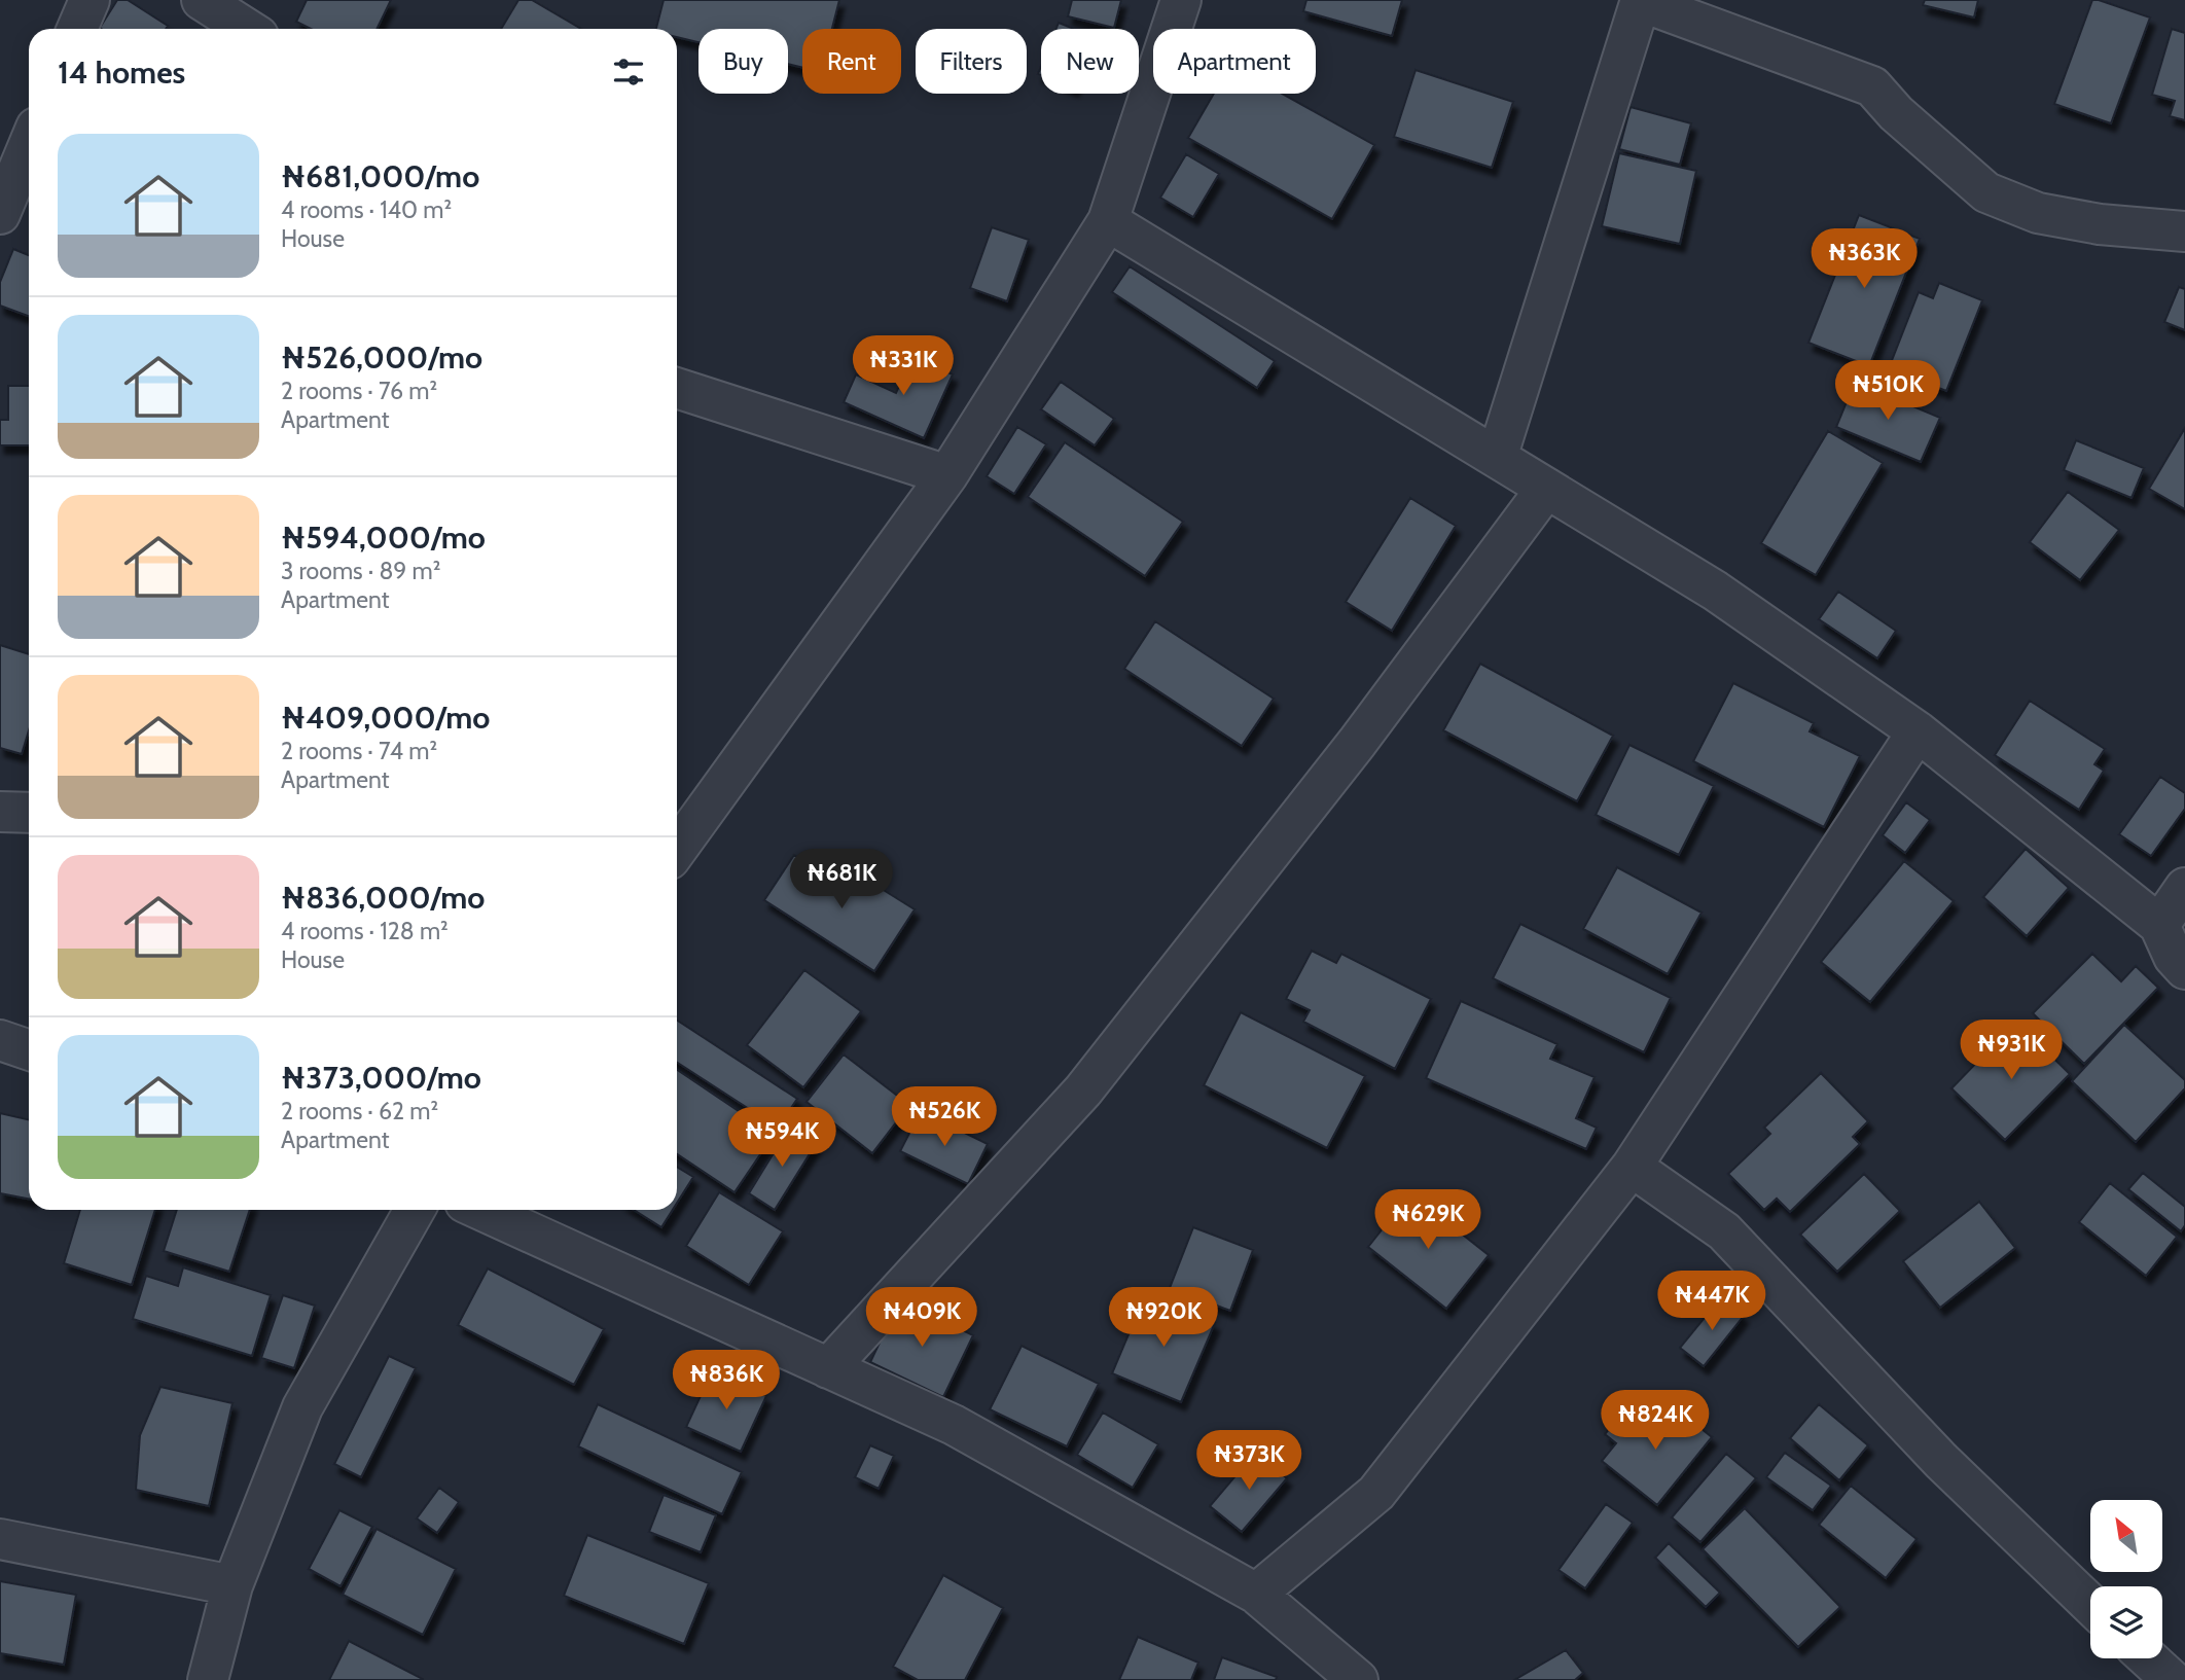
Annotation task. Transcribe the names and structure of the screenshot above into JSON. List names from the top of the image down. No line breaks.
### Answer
{"north":"top left","page":{"chip":["Buy","Rent","Filters","New","Apartment"],"heading":"14 homes","list":[{"name":"₦681,000/mo","note":"4 rooms · 140 m² · House"},{"name":"₦526,000/mo","note":"2 rooms · 76 m² · Apartment"},{"name":"₦594,000/mo","note":"3 rooms · 89 m² · Apartment"},{"name":"₦409,000/mo","note":"2 rooms · 74 m² · Apartment"},{"name":"₦836,000/mo","note":"4 rooms · 128 m² · House"},{"name":"₦373,000/mo","note":"2 rooms · 62 m² · Apartment"}],"price":["₦363K","₦331K","₦510K","₦681K","₦931K","₦526K","₦594K","₦629K","₦447K","₦409K","₦920K","₦836K","₦824K","₦373K"]}}
